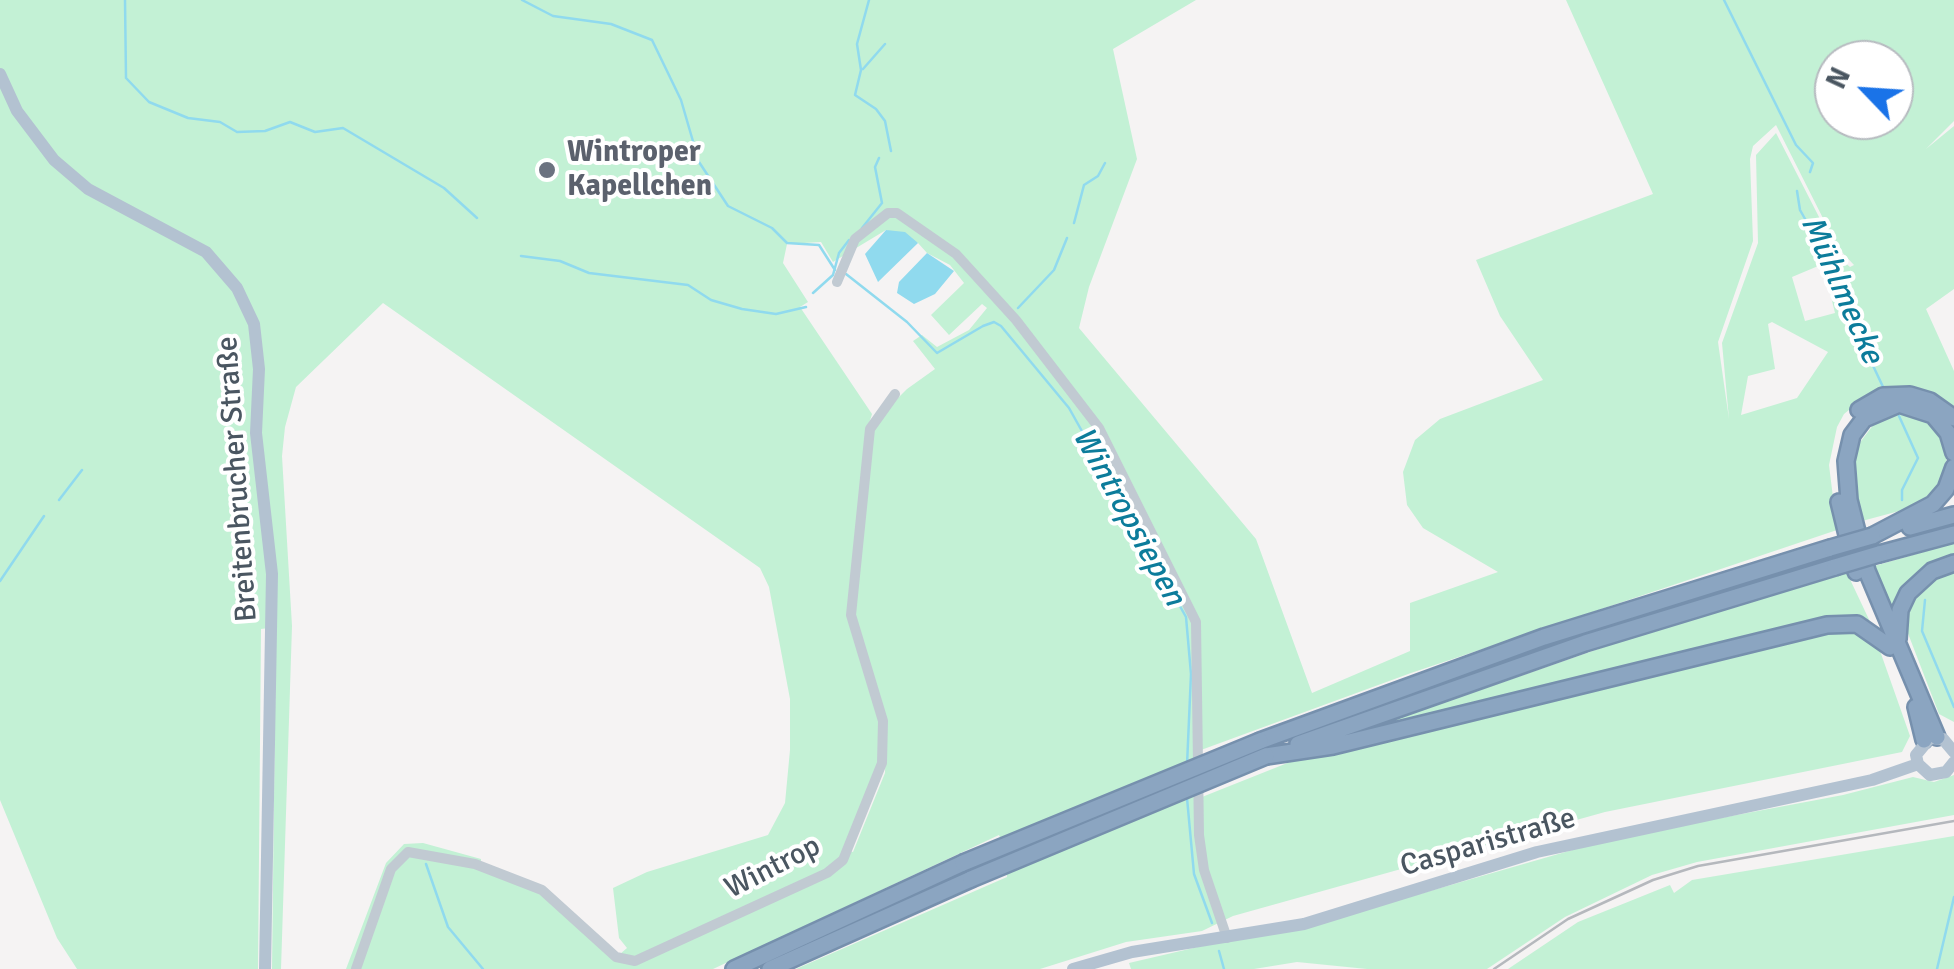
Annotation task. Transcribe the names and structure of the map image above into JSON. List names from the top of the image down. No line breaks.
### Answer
{"streets":{"main road":["Breitenbrucher Straße","Casparistraße"],"street":["Wintrop"]},"water":["Mühlmecke","Wintropsiepen"],"places":["Wintroper Kapellchen"],"north":"top left"}
